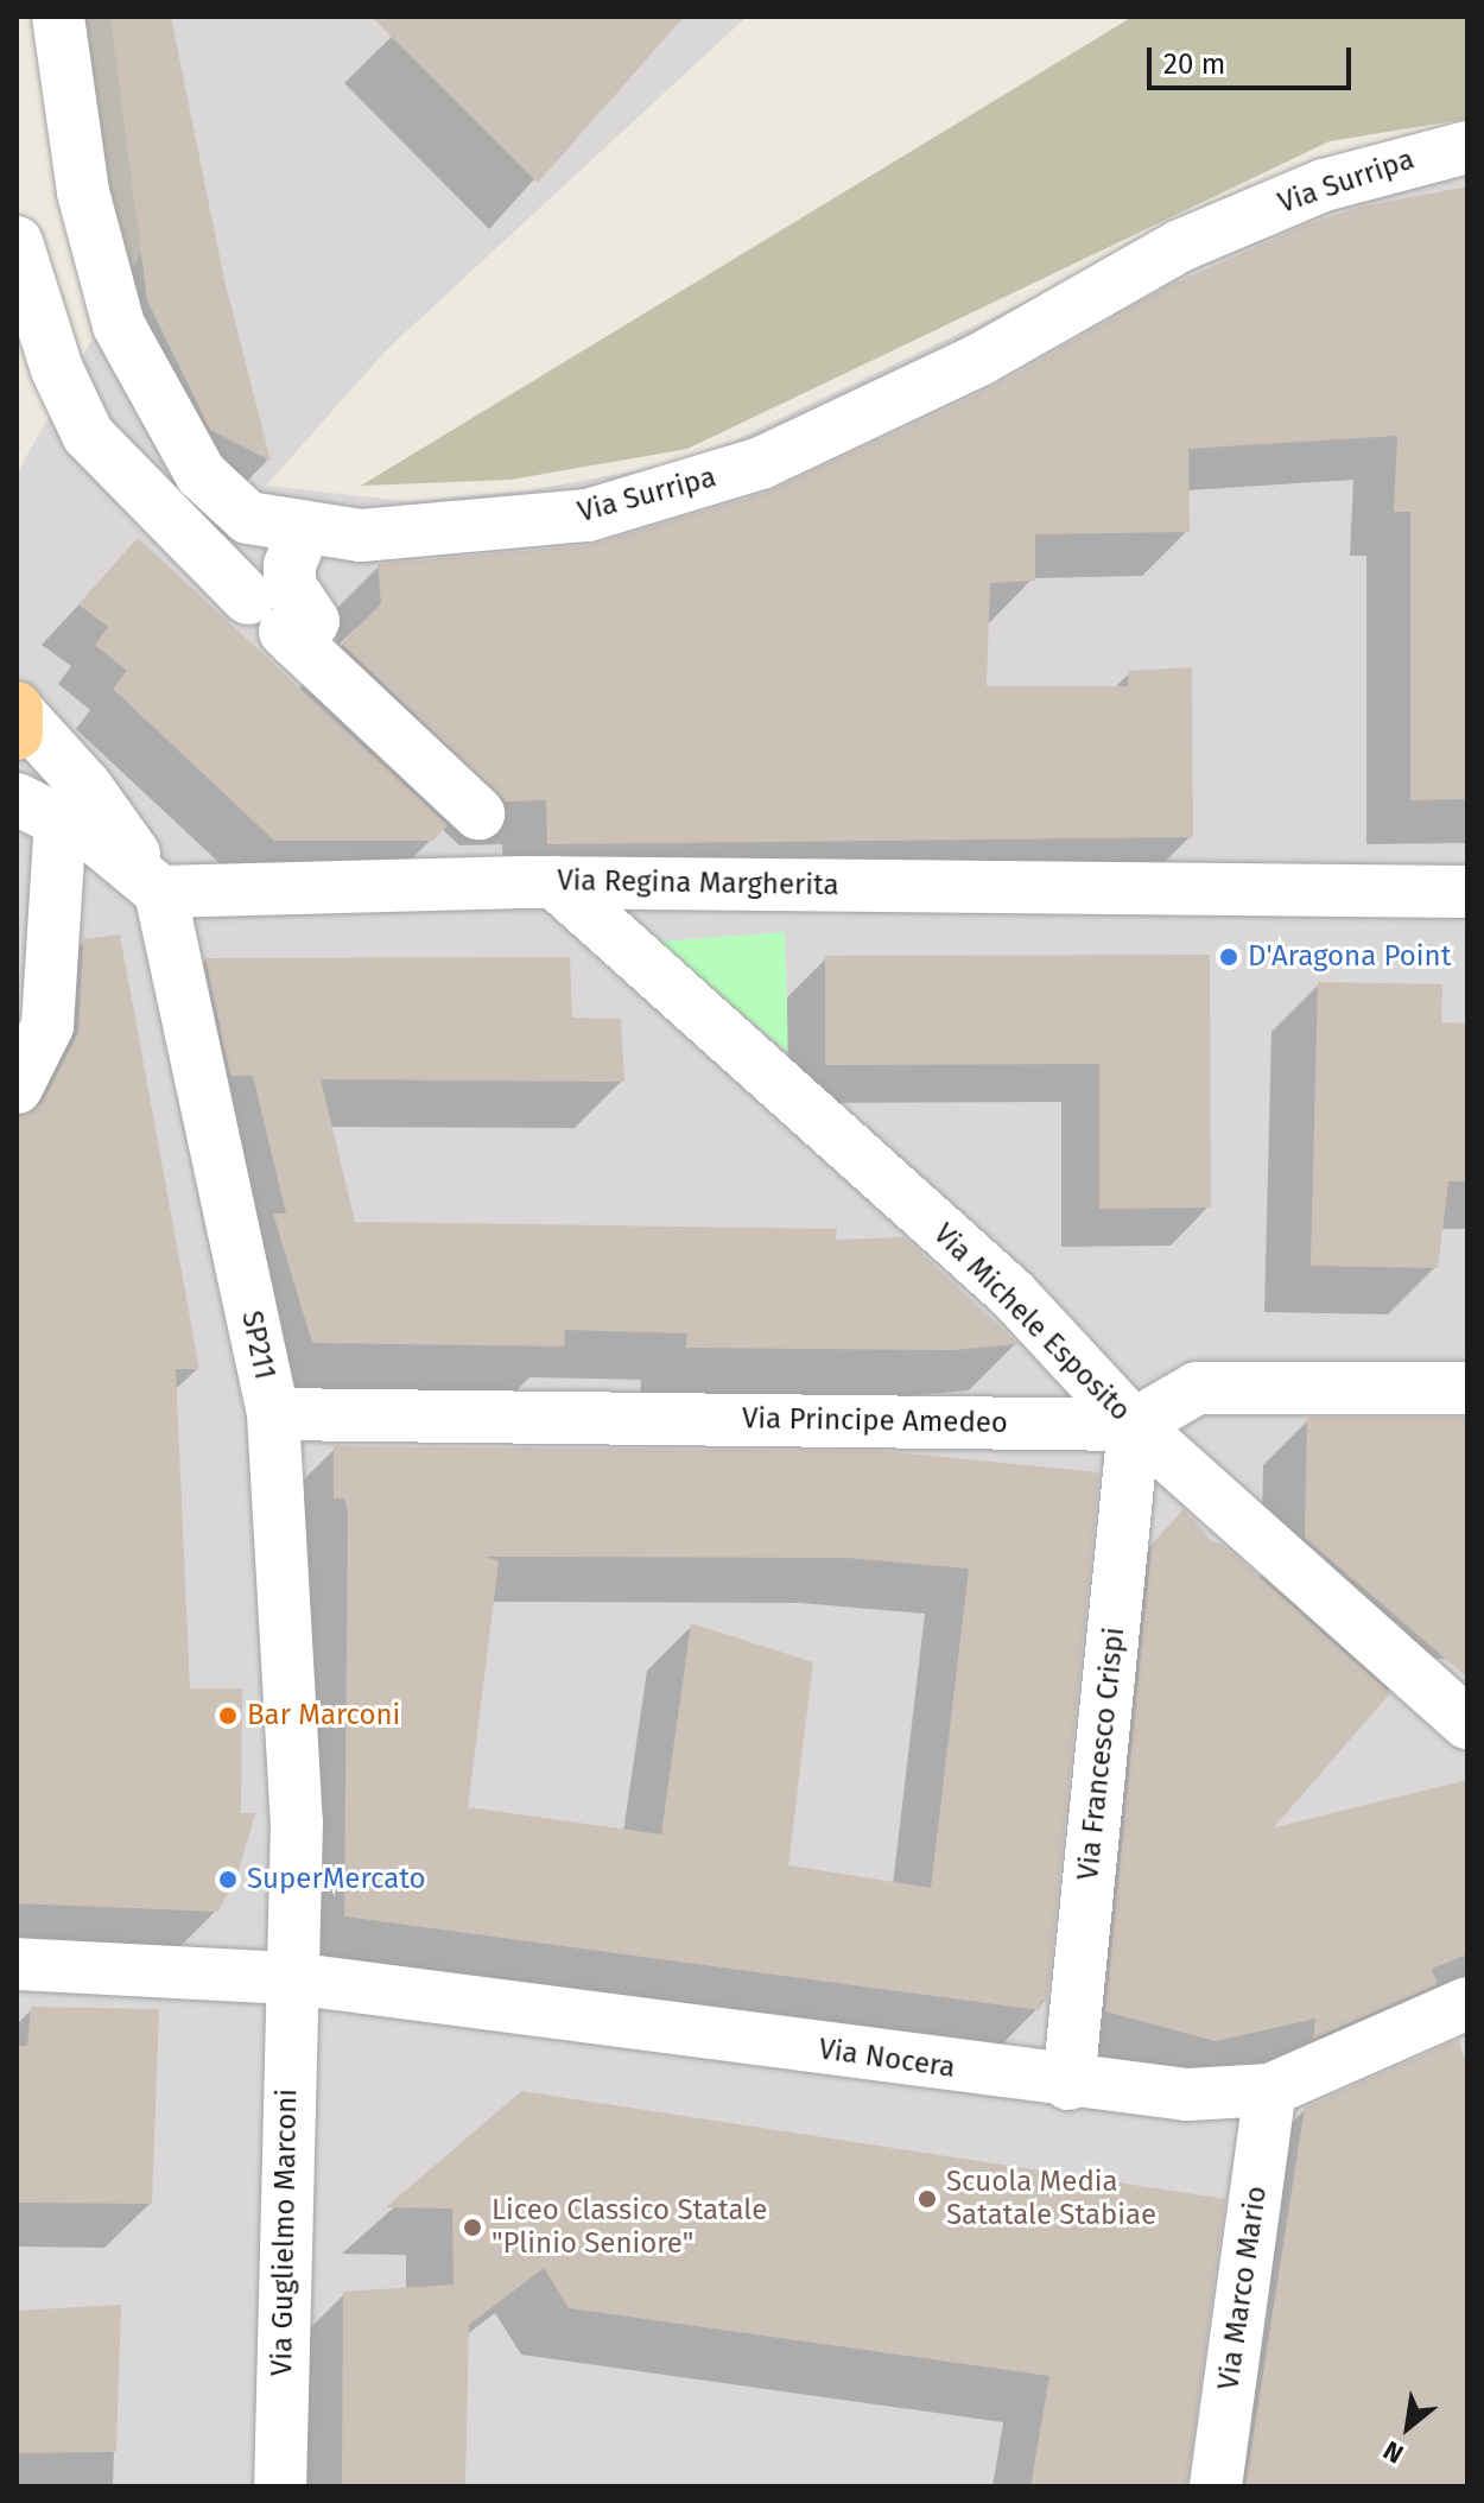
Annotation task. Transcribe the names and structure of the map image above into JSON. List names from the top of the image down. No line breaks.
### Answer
{"streets":{"street":["Via Surripa","Via Regina Margherita","Via Michele Esposito","SP211","Via Principe Amedeo","Via Francesco Crispi","Via Nocera","Via Guglielmo Marconi","Via Marco Mario"]},"crossings":[["Via Regina Margherita","Via Michele Esposito"],["Via Regina Margherita","SP211"],["Via Michele Esposito","Via Principe Amedeo"],["Via Michele Esposito","Via Francesco Crispi"],["SP211","Via Principe Amedeo"],["SP211","Via Nocera"],["SP211","Via Guglielmo Marconi"],["Via Principe Amedeo","Via Francesco Crispi"],["Via Francesco Crispi","Via Nocera"],["Via Nocera","Via Guglielmo Marconi"],["Via Nocera","Via Marco Mario"]],"places":["D'Aragona Point","Bar Marconi","SuperMercato","Scuola Media Satatale Stabiae","Liceo Classico Statale \"Plinio Seniore\""],"scale_bar":"20 m","north":"bottom left"}
